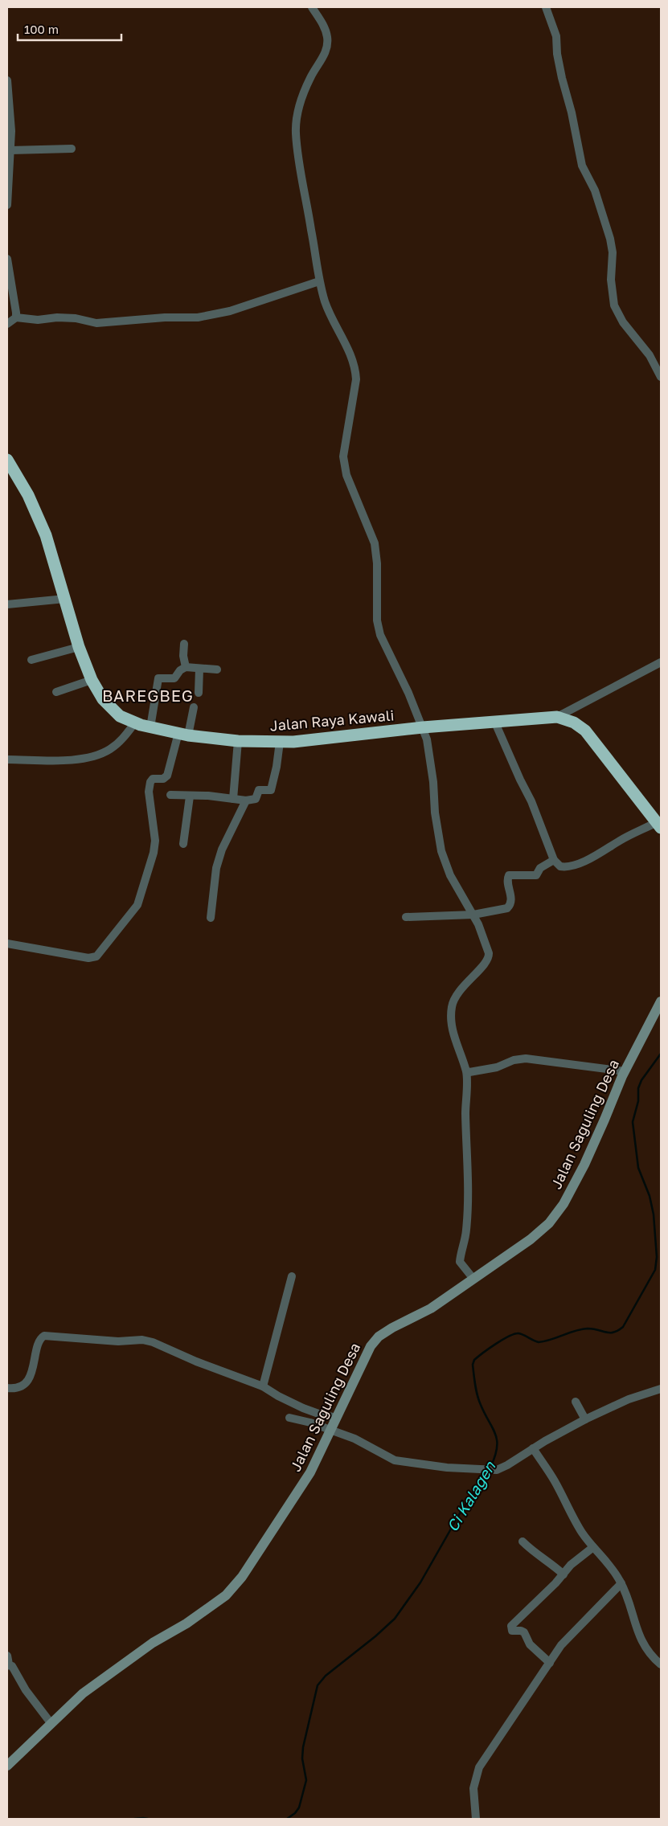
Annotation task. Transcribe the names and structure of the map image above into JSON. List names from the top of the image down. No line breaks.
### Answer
{"streets":{"highway":["Jalan Raya Kawali"],"street":["Jalan Saguling Desa"]},"districts":["BAREGBEG"],"water":["Ci Kalagen"],"scale_bar":"100 m"}
